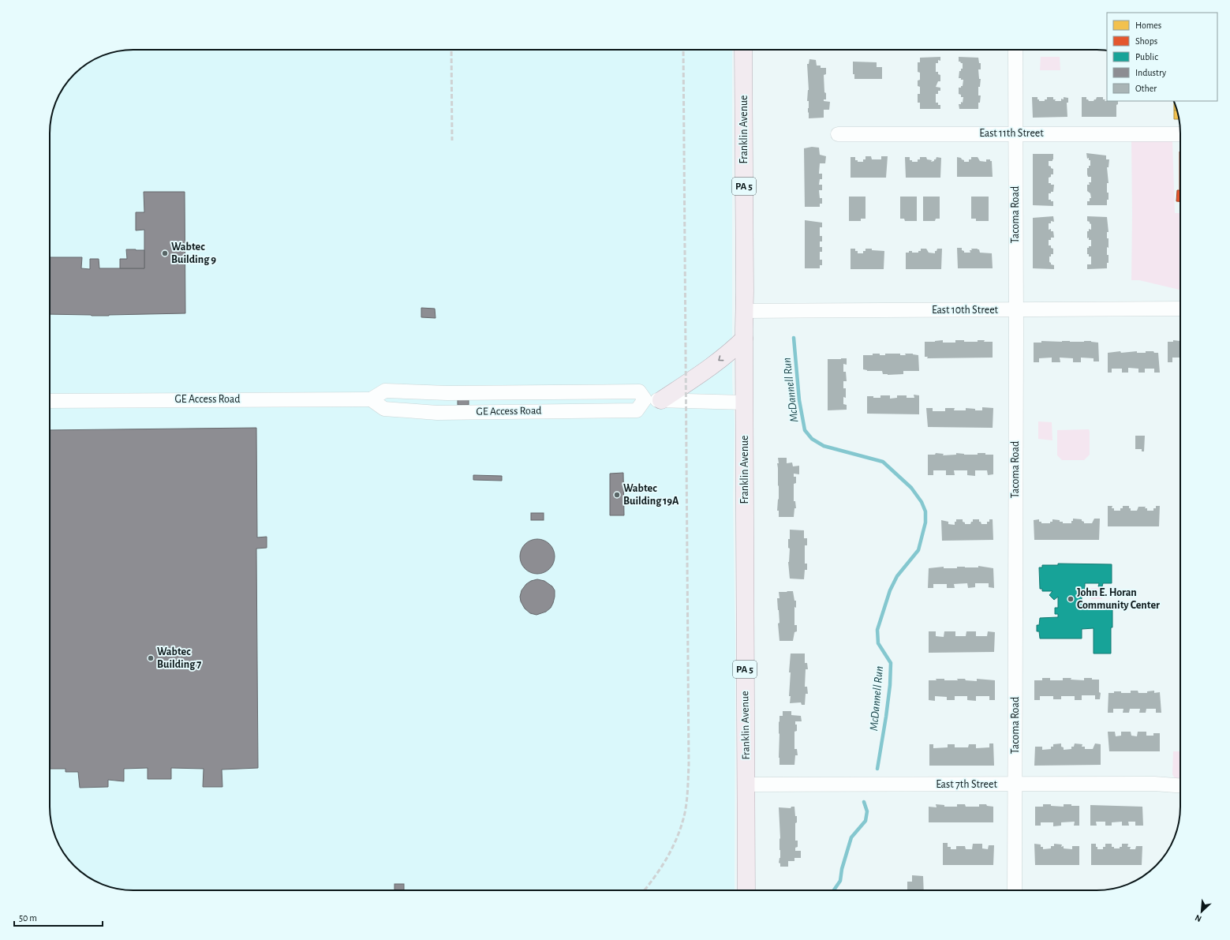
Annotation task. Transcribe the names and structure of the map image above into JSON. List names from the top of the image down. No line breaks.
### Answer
{"streets":{"main road":["Franklin Avenue","PA 5"],"street":["East 11th Street","Tacoma Road","East 10th Street","GE Access Road","East 7th Street"]},"crossings":[["Franklin Avenue","East 10th Street"],["Franklin Avenue","East 7th Street"],["East 11th Street","Tacoma Road"],["Tacoma Road","East 10th Street"],["Tacoma Road","East 7th Street"]],"water":["McDannell Run"],"places":["Wabtec Building 9","Wabtec Building 19A","John E. Horan Community Center","Wabtec Building 7"],"legend":["Homes","Shops","Public","Industry","Other"],"scale_bar":"50 m","north":"bottom left"}
